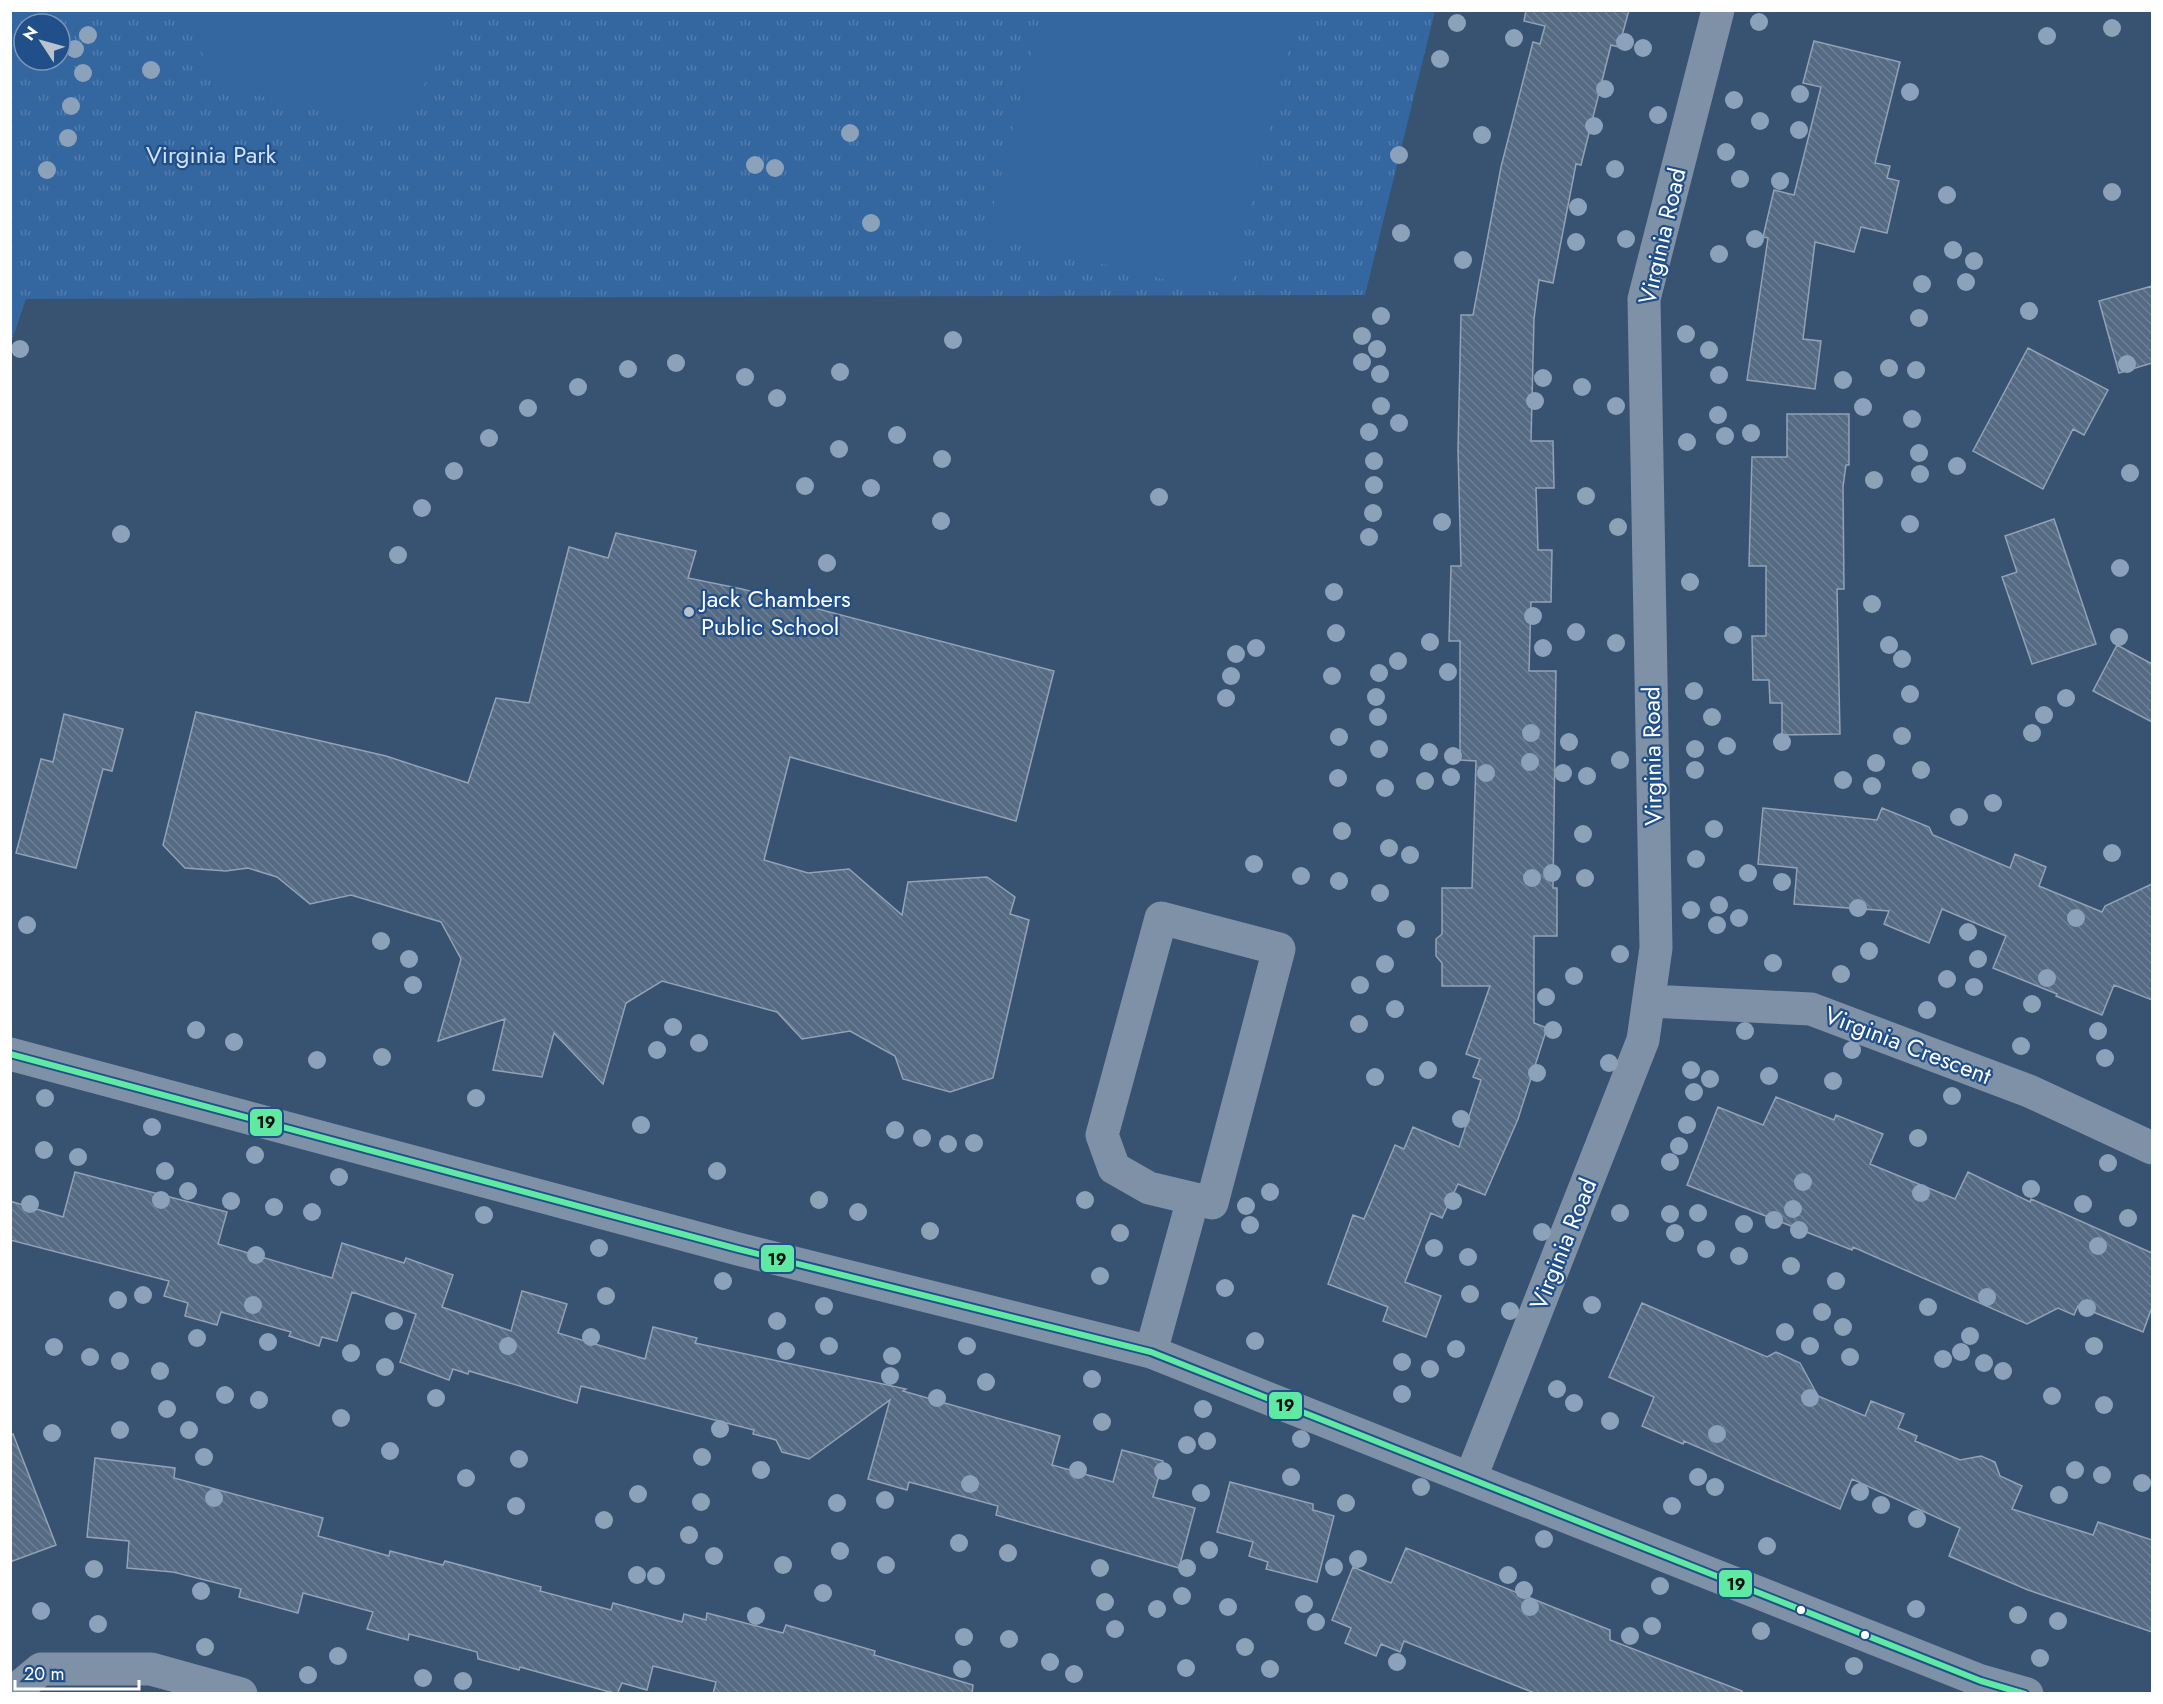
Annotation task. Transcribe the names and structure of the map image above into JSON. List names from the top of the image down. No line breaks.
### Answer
{"streets":{"street":["Virginia Road","Virginia Crescent"]},"crossings":[["Virginia Road","Virginia Crescent"]],"parks":["Virginia Park"],"places":["Jack Chambers Public School"],"lines":["transit line 19"],"scale_bar":"20 m","north":"top left"}
